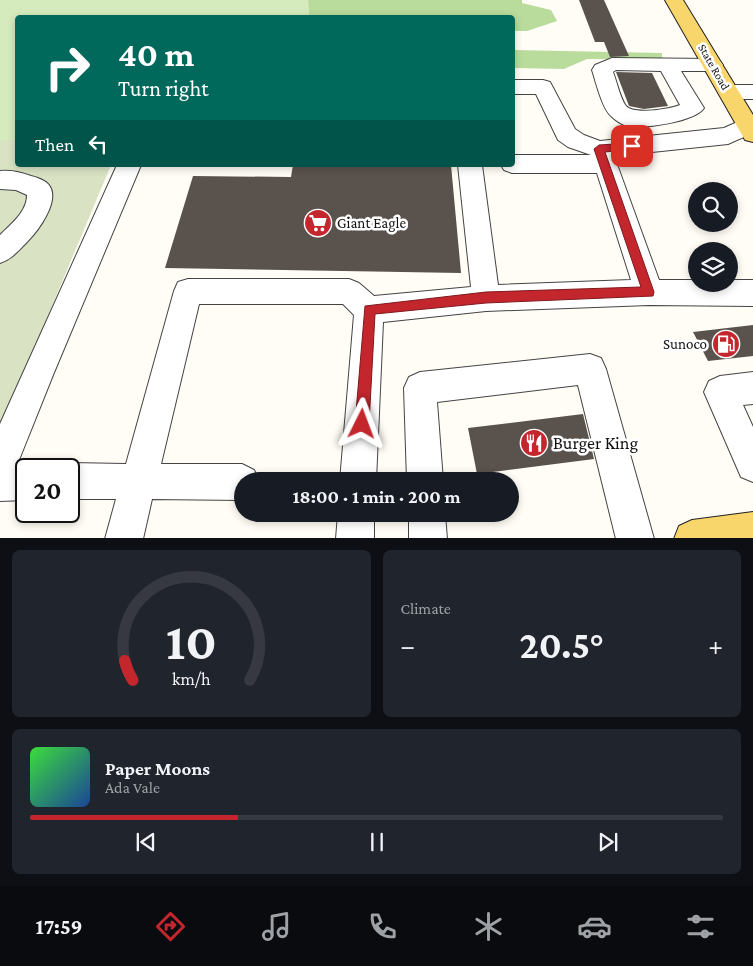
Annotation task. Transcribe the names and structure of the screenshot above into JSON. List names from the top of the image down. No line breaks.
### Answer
{"streets":{"main road":["State Road"]},"places":{"supermarket":["Giant Eagle"],"fuel station":["Sunoco"],"restaurant":["Burger King"]},"page":{"turn":["40 m","Turn right"],"then":"Then","limit":"20","trip":"18:00 · 1 min · 200 m","tile":"Climate","heat":["−","20.5°","+"],"song":["Paper Moons","Ada Vale"],"tabs":"17:59","gauge":["10","km/h"]}}
